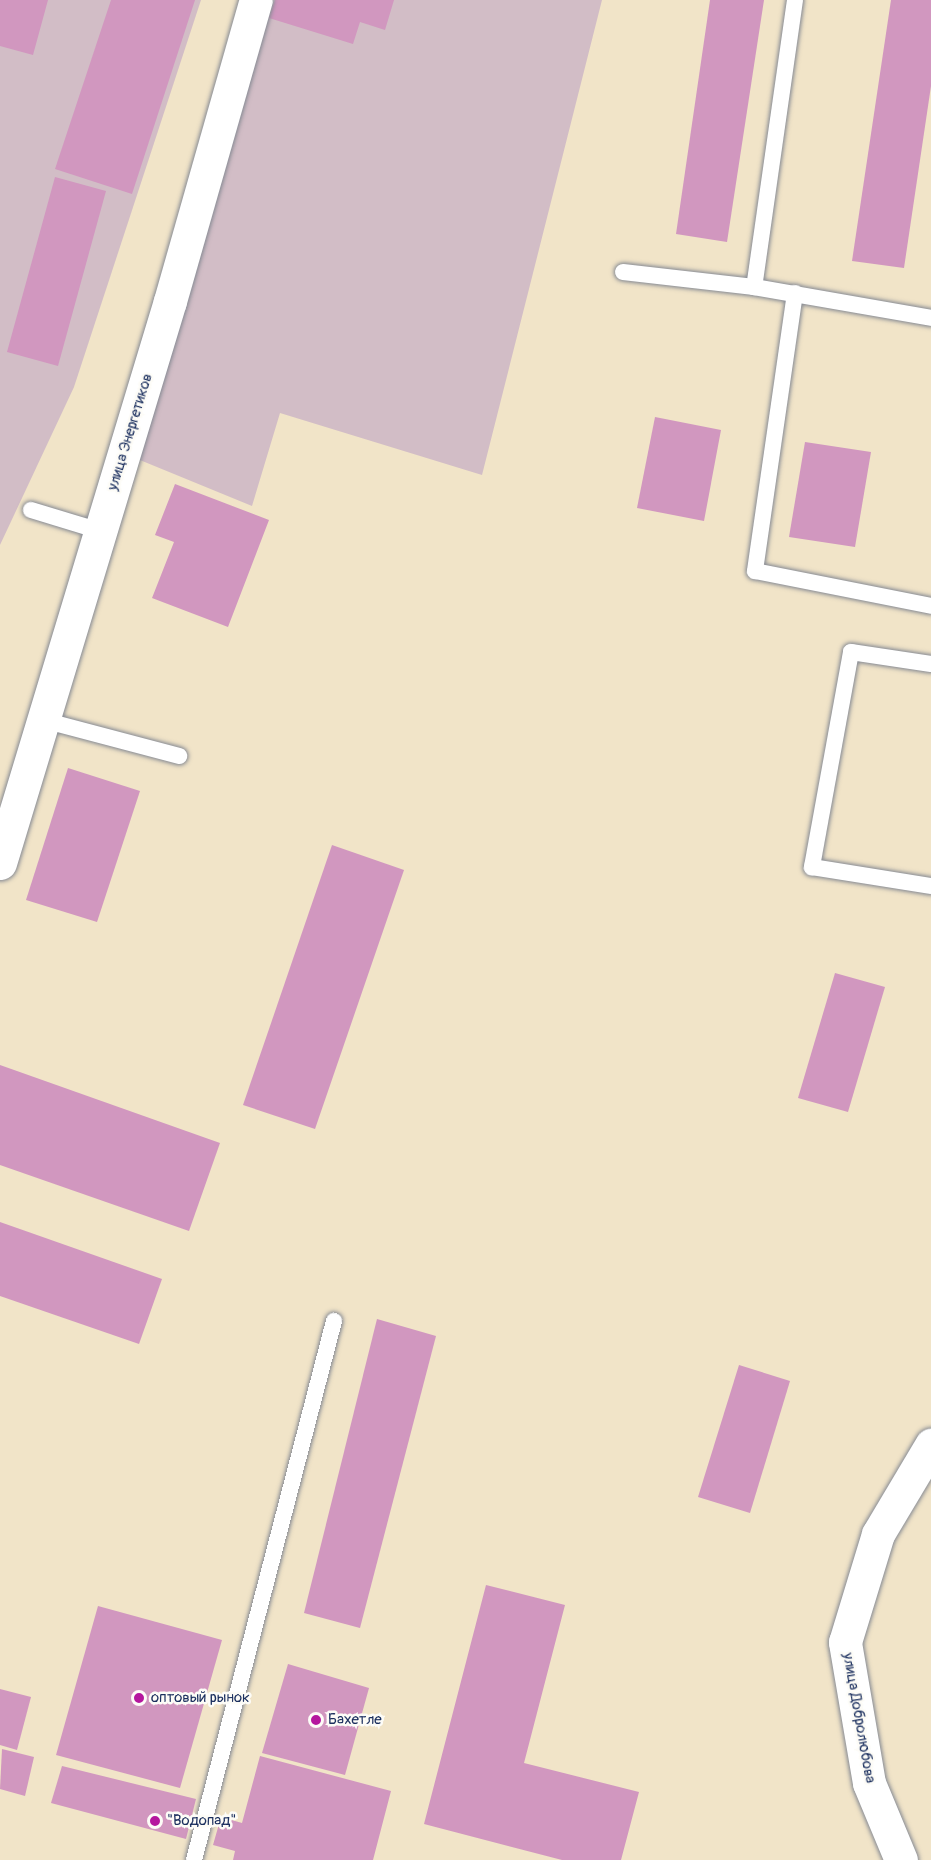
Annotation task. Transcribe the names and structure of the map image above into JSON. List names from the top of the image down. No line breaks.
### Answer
{"streets":{"street":["улица Энергетиков","улица Добролюбова"]},"places":["оптовый рынок","Бахетле","\"Водопад\""]}
